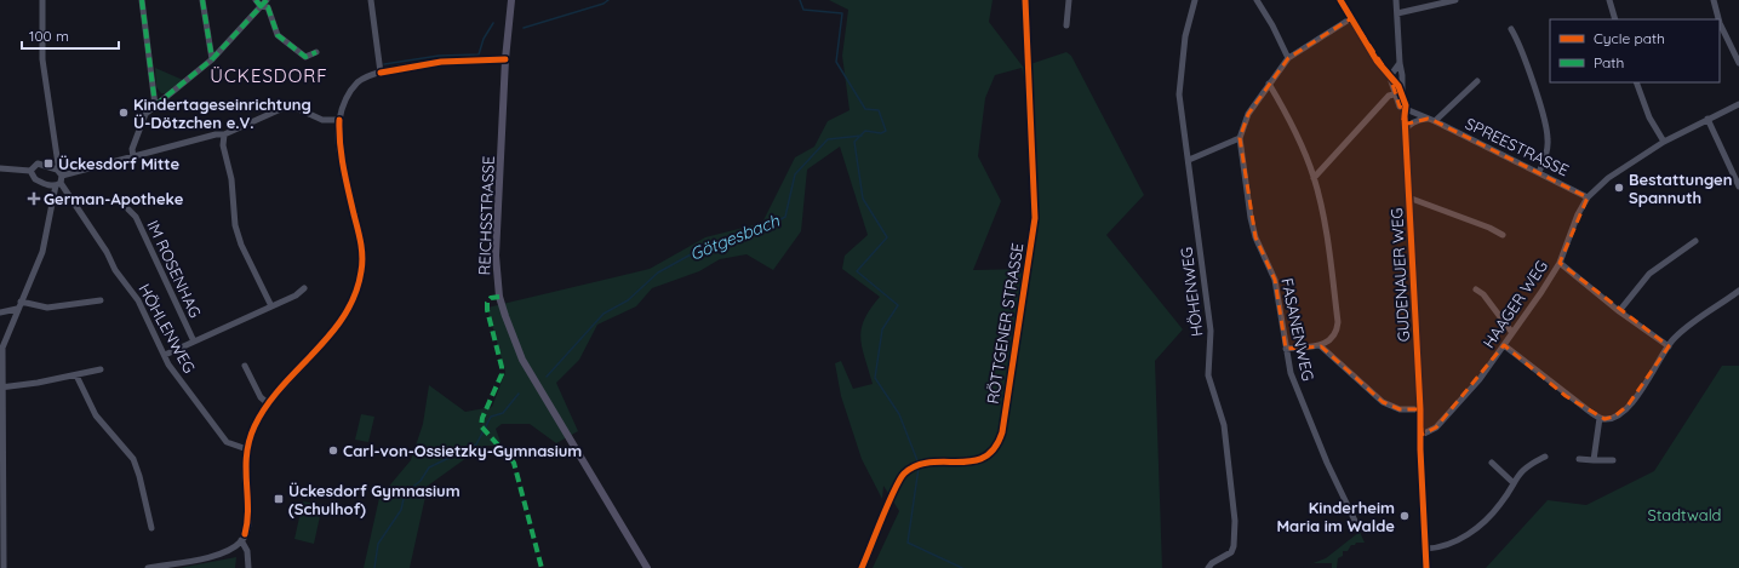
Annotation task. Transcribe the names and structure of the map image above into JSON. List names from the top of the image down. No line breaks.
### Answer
{"streets":{"main road":["REICHSSTRASSE"],"street":["SPREESTRASSE","IM ROSENHAG","GUDENAUER WEG","HÖHENWEG","HAAGER WEG","RÖTTGENER STRASSE","HÖHLENWEG","FASANENWEG"]},"crossings":[["SPREESTRASSE","GUDENAUER WEG"],["SPREESTRASSE","HAAGER WEG"],["GUDENAUER WEG","HAAGER WEG"]],"districts":["ÜCKESDORF"],"water":["Götgesbach"],"parks":["Stadtwald"],"places":{"other":["Kindertageseinrichtung Ü-Dötzchen e.V.","Bestattungen Spannuth","Carl-von-Ossietzky-Gymnasium","Kinderheim Maria im Walde"],"transit":["Ückesdorf Mitte","Ückesdorf Gymnasium (Schulhof)"],"health":["German-Apotheke"]},"legend":["Cycle path","Path"],"scale_bar":"100 m"}
